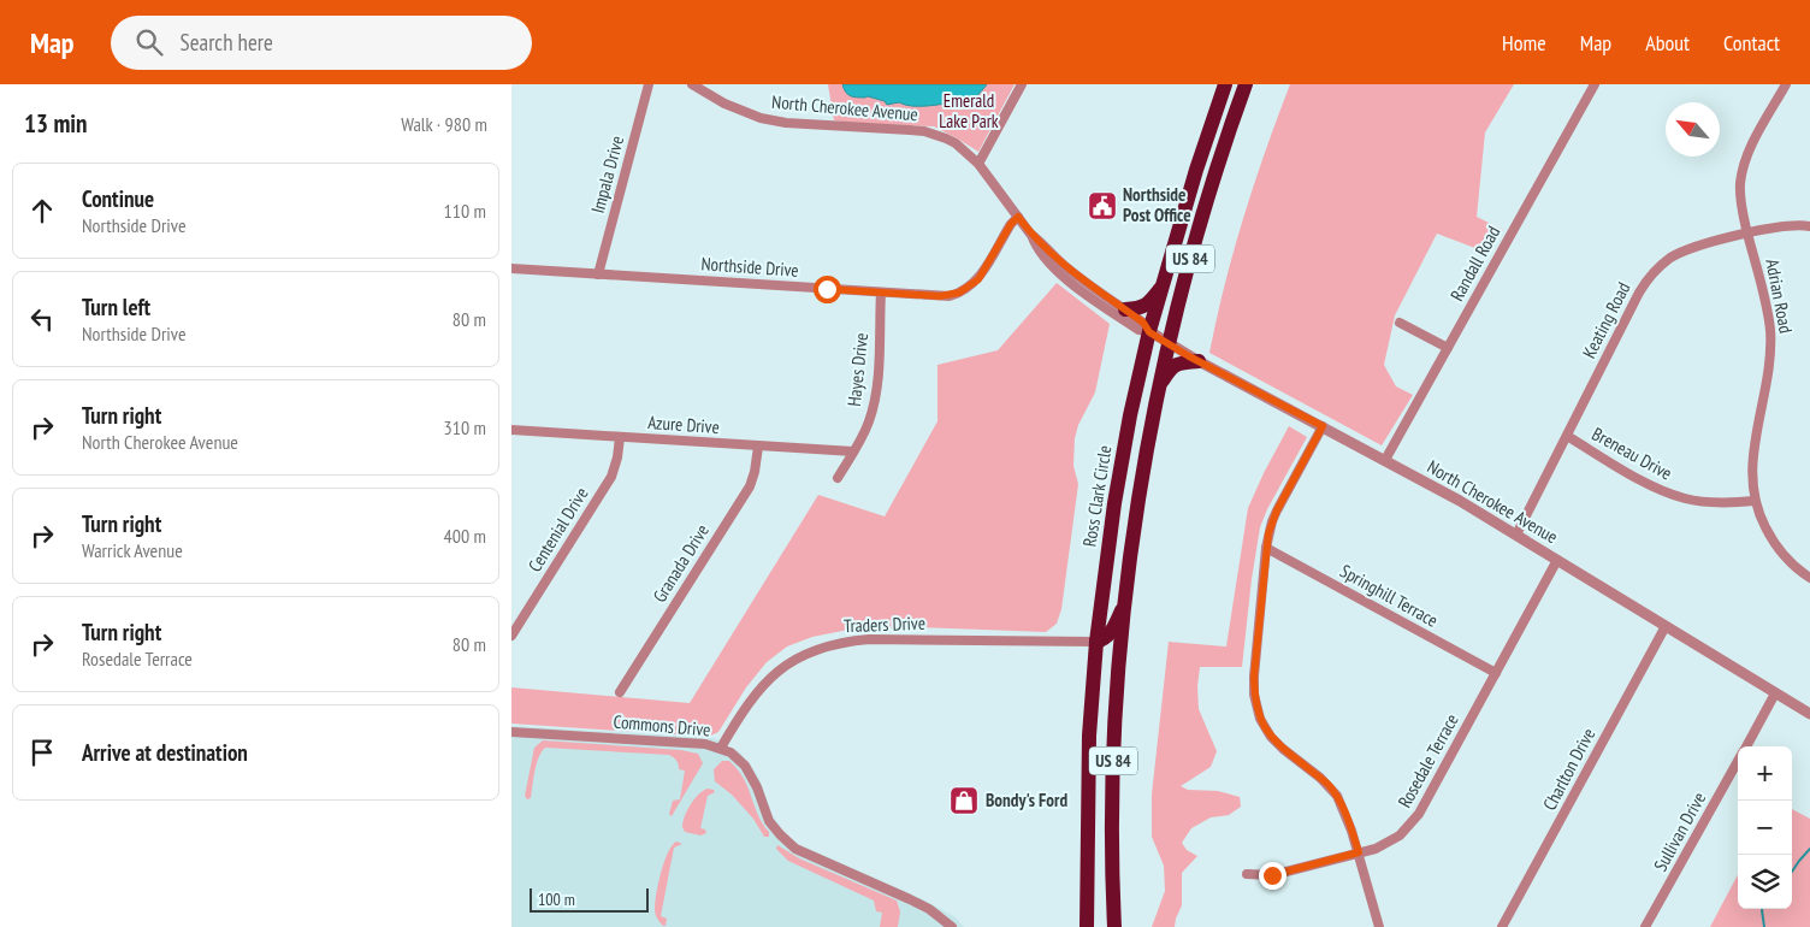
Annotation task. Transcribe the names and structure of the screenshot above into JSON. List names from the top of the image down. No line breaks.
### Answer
{"streets":{"highway":["US 84","Ross Clark Circle"],"street":["North Cherokee Avenue","Impala Drive","Randall Road","Northside Drive","Adrian Road","Keating Road","Hayes Drive","Azure Drive","Breneau Drive","Centenial Drive","Granada Drive","Springhill Terrace","Traders Drive","Commons Drive","Rosedale Terrace","Charlton Drive","Sullivan Drive"]},"crossings":[["North Cherokee Avenue","US 84"],["North Cherokee Avenue","Randall Road"],["North Cherokee Avenue","Northside Drive"],["North Cherokee Avenue","Keating Road"],["North Cherokee Avenue","Ross Clark Circle"],["North Cherokee Avenue","Rosedale Terrace"],["North Cherokee Avenue","Charlton Drive"],["North Cherokee Avenue","Sullivan Drive"],["Impala Drive","Northside Drive"],["Northside Drive","Hayes Drive"],["Adrian Road","Keating Road"],["Adrian Road","Breneau Drive"],["Keating Road","Breneau Drive"],["Hayes Drive","Azure Drive"],["Azure Drive","Centenial Drive"],["Azure Drive","Granada Drive"],["Ross Clark Circle","Traders Drive"],["Springhill Terrace","Rosedale Terrace"],["Traders Drive","Commons Drive"]],"parks":["Emerald Lake Park"],"places":{"public building":["Northside Post Office"],"shop":["Bondy's Ford"]},"scale_bar":"100 m","north":"top left","page":{"header":"Map","search":"Search here","nav":["Home","Map","About","Contact"],"heading":["13 min","Walk · 980 m"],"list":[["Continue","Northside Drive","110 m"],["Turn left","Northside Drive","80 m"],["Turn right","North Cherokee Avenue","310 m"],["Turn right","Warrick Avenue","400 m"],["Turn right","Rosedale Terrace","80 m"],"Arrive at destination"],"map_buttons":["+","−"],"scale":"100 m"}}
